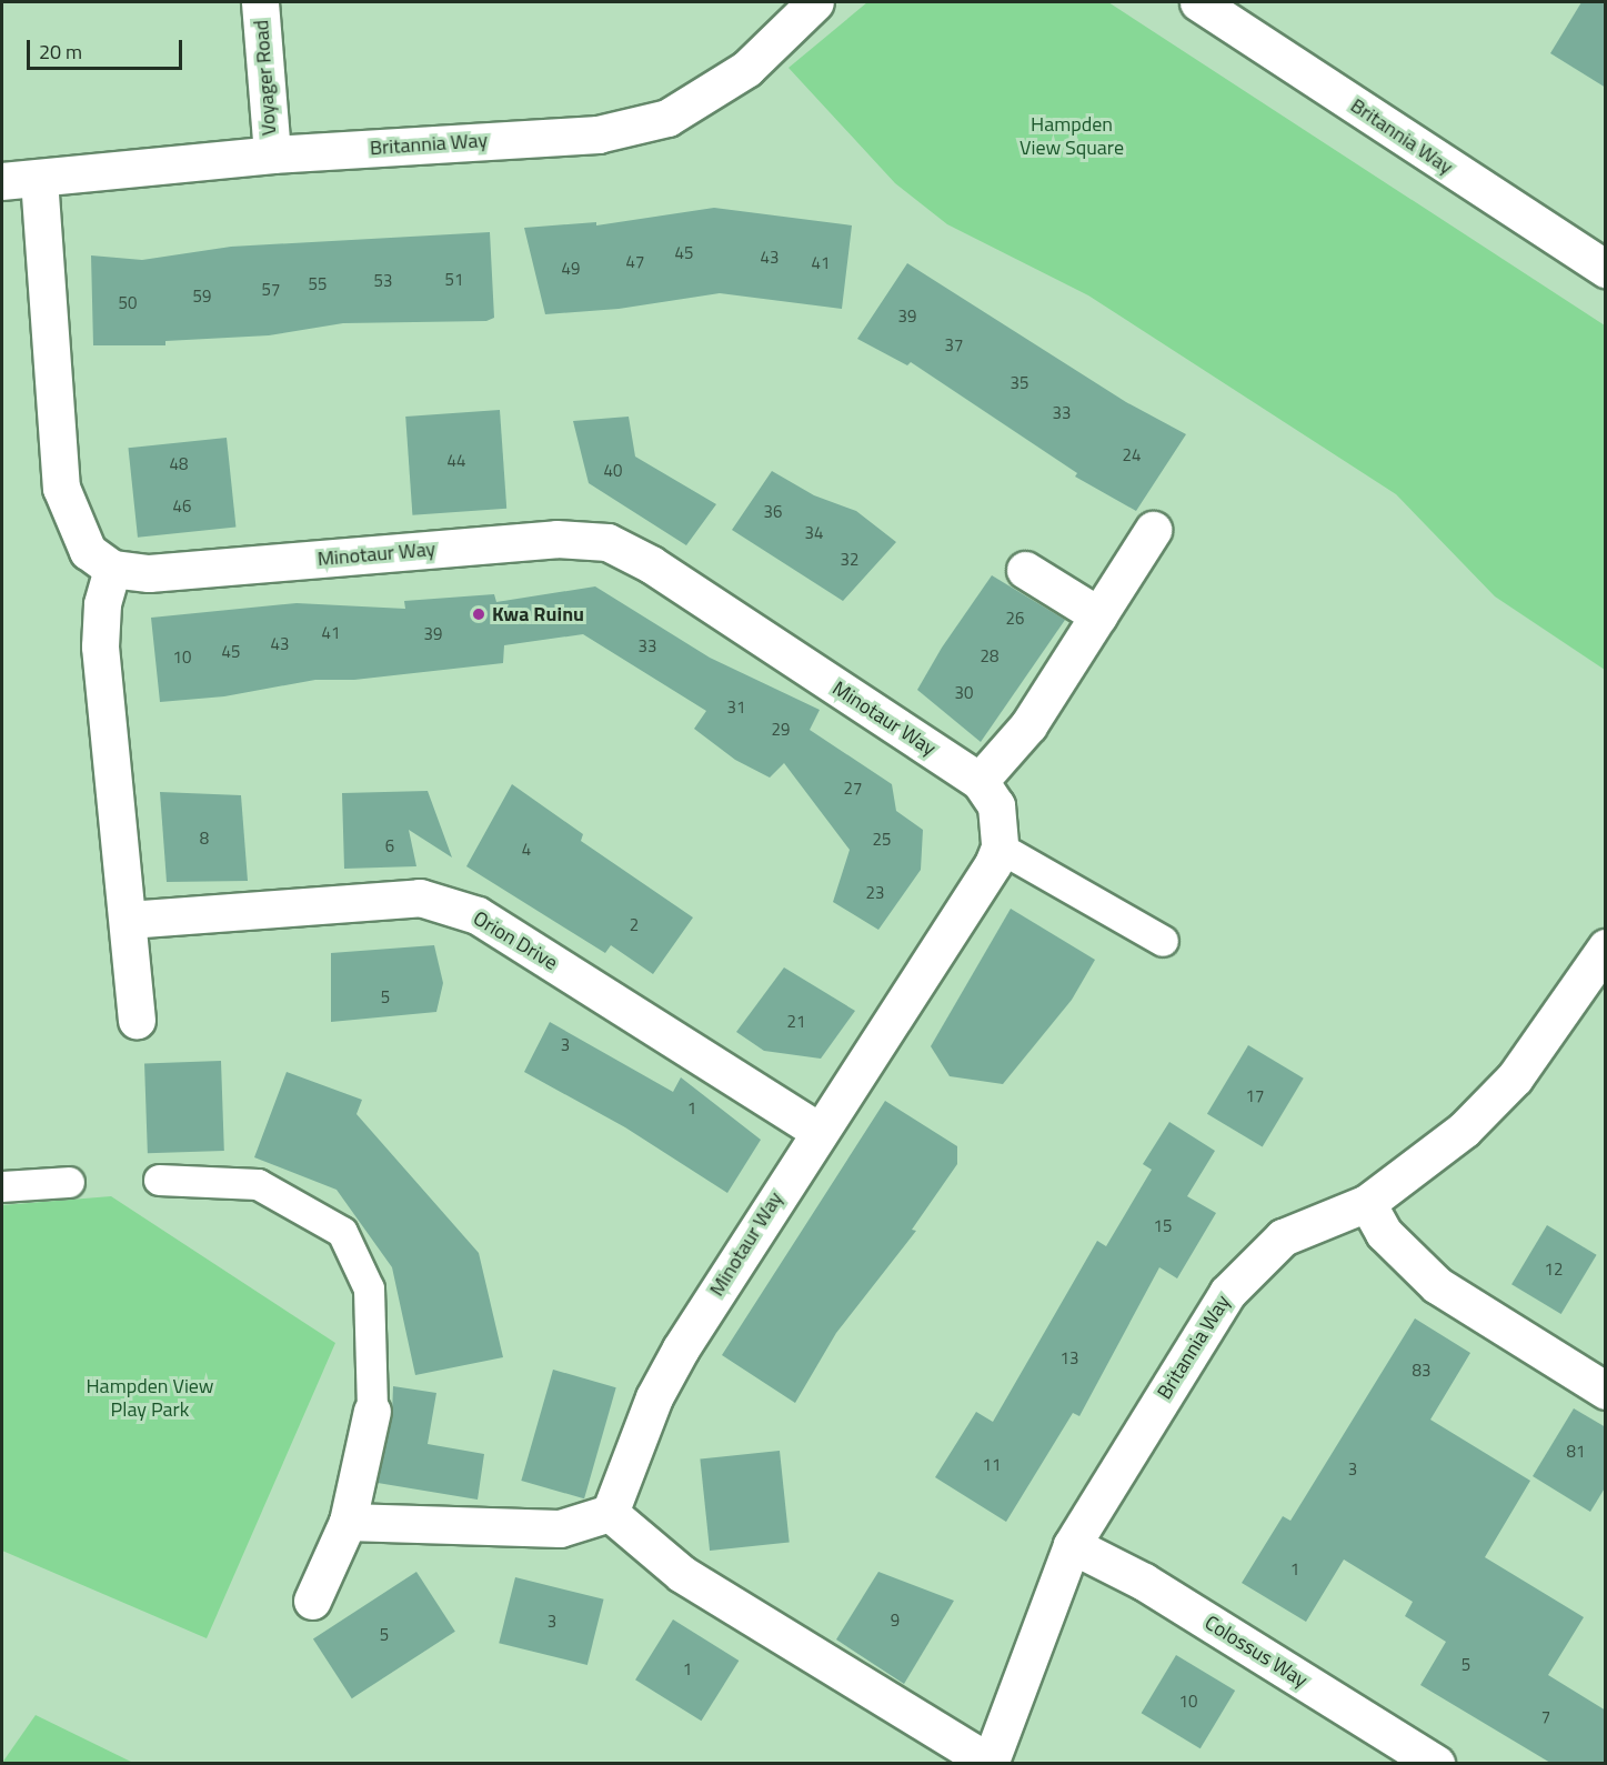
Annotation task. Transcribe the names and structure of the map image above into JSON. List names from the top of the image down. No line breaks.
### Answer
{"streets":{"street":["Voyager Road","Britannia Way","Minotaur Way","Orion Drive","Colossus Way"]},"crossings":[["Voyager Road","Britannia Way"],["Britannia Way","Colossus Way"],["Minotaur Way","Orion Drive"]],"parks":["Hampden View Square","Hampden View Play Park"],"places":["Kwa Ruinu"],"house_numbers":["45","43","47","41","49","51","53","55","57","59","50","39","37","35","33","24","44","48","40","46","36","34","32","26","41","39","43","33","45","28","10","30","31","29","27","8","25","6","4","23","2","5","21","3","17","1","15","12","13","83","81","11","3","1","9","3","5","5","1","10","7"],"scale_bar":"20 m"}
